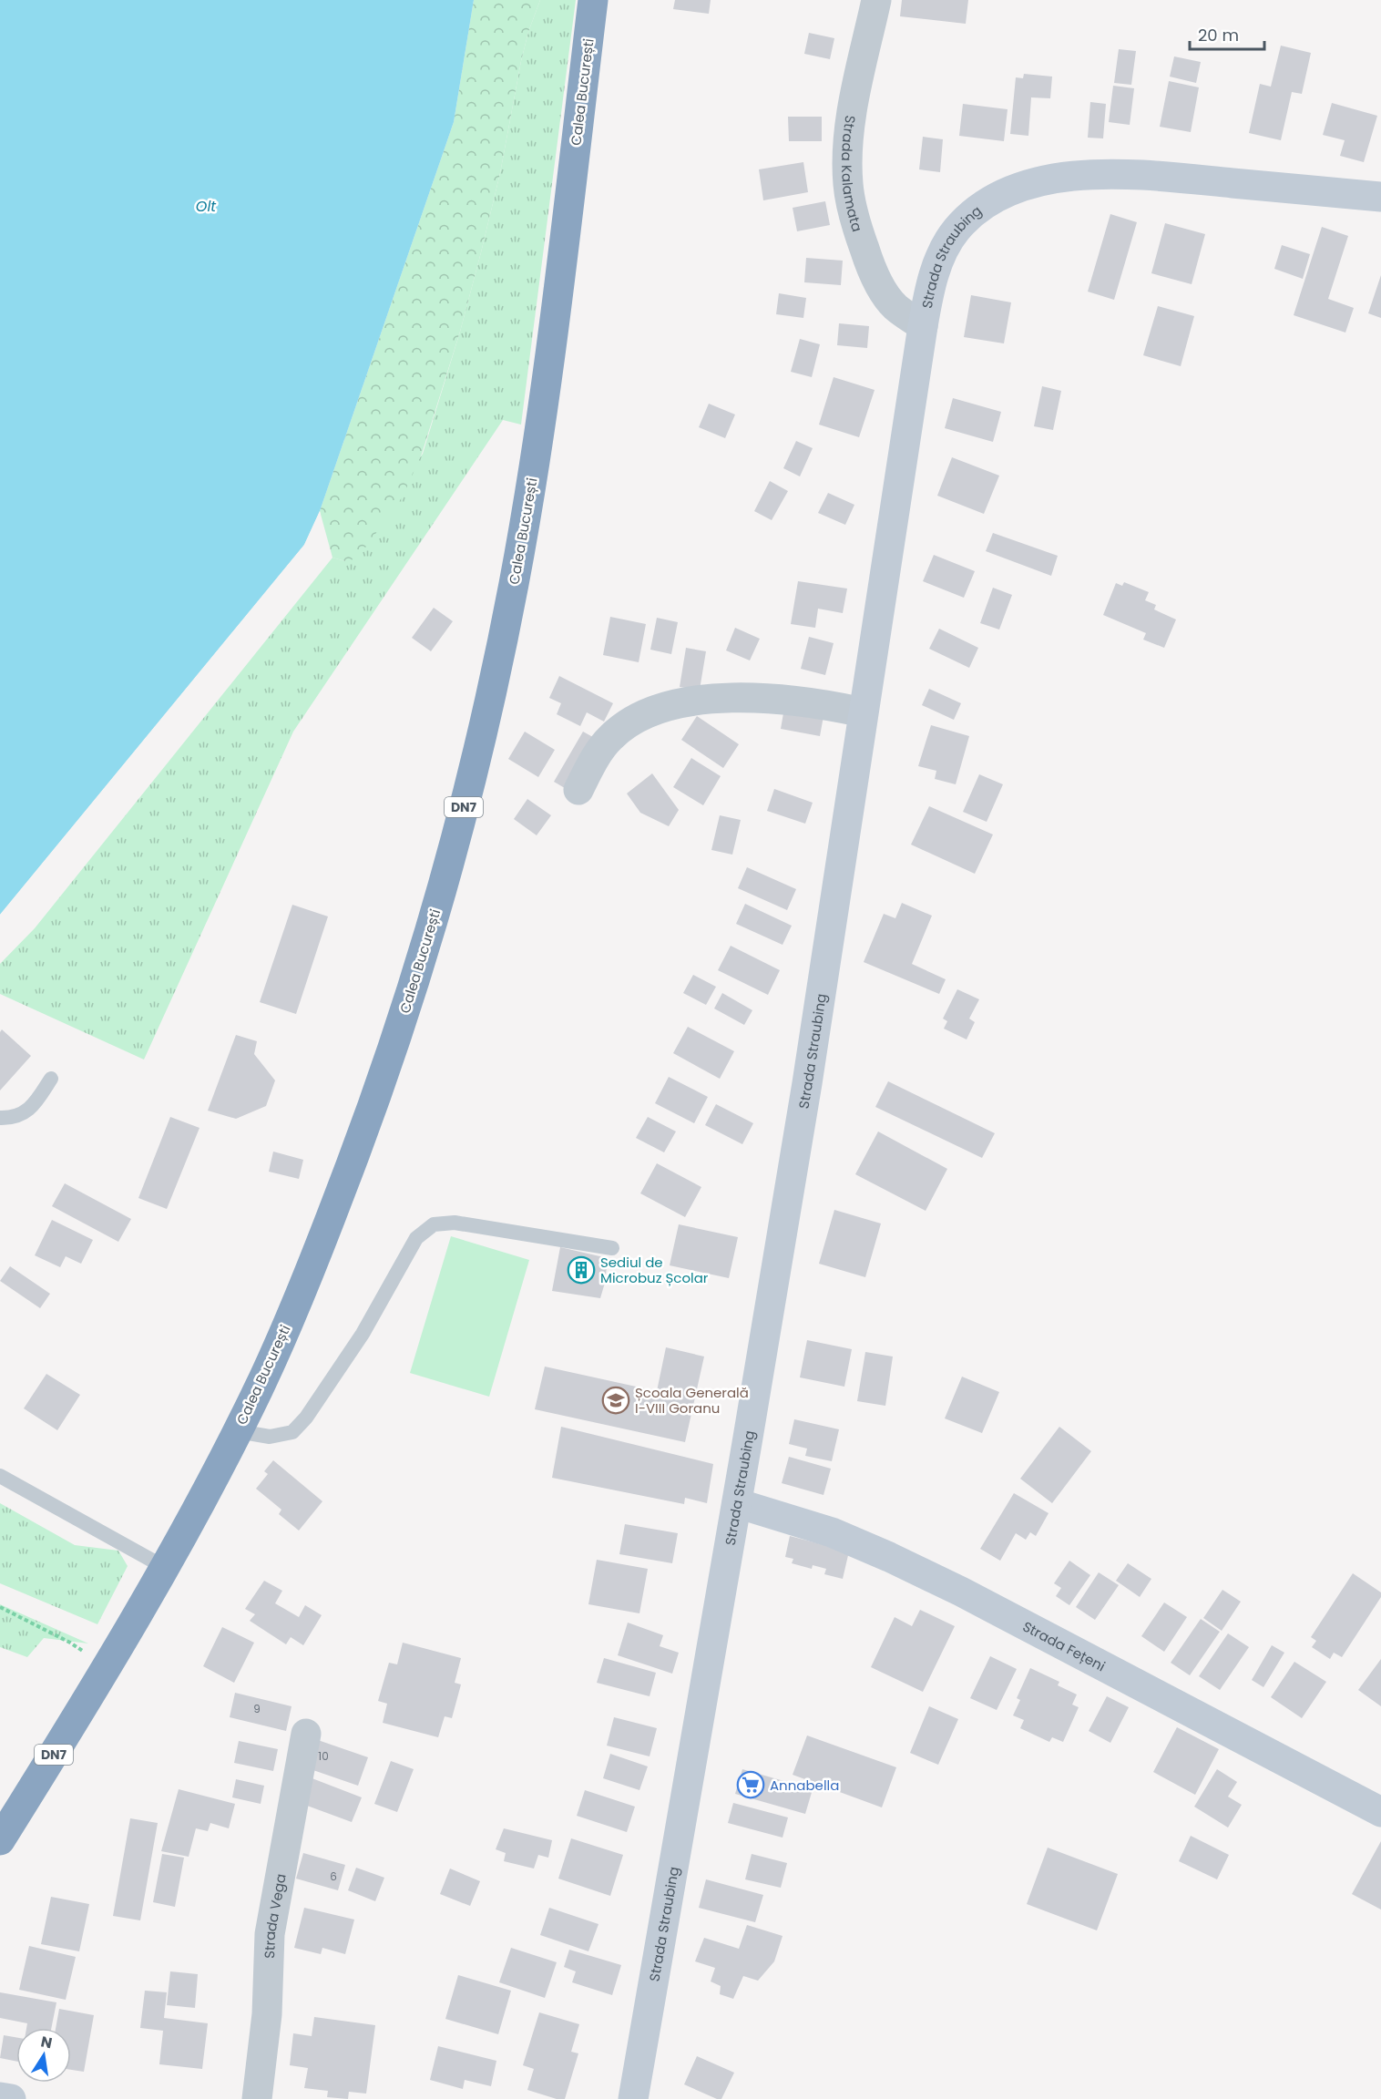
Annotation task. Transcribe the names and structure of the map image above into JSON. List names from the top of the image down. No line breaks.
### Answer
{"streets":{"highway":["Calea București","DN7"],"main road":["Strada Straubing","Strada Fețeni"],"street":["Strada Kalamata","Strada Vega"]},"crossings":[["Strada Kalamata","Strada Straubing"],["Strada Straubing","Strada Fețeni"]],"water":["Olt"],"places":{"building":["Sediul de Microbuz Școlar"],"school or university":["Școala Generală I-VIII Goranu"],"supermarket":["Annabella"]},"house_numbers":["9","10","6"],"scale_bar":"20 m","north":"top"}
